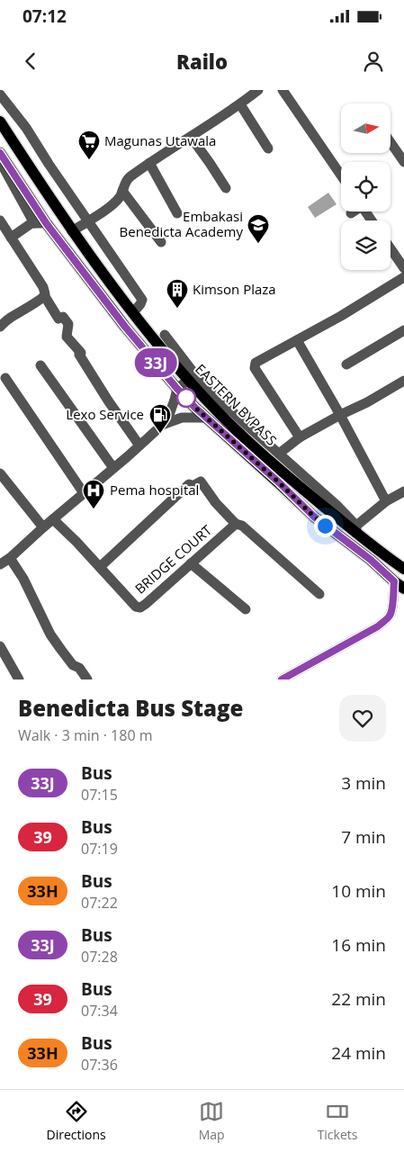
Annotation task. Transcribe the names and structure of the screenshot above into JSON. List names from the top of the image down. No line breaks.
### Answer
{"streets":{"main road":["EASTERN BYPASS"],"street":["BRIDGE COURT"]},"places":{"supermarket":["Magunas Utawala"],"school or university":["Embakasi Benedicta Academy"],"building":["Kimson Plaza"],"fuel station":["Lexo Service"],"hospital":["Pema hospital"]},"lines":["bus line 33J"],"north":"right","page":{"status":"07:12","header":"Railo","on_map":"33J","heading":["Benedicta Bus Stage","Walk · 3 min · 180 m"],"list":[{"mark":"33J","name":"Bus","note":"07:15","value":"3 min"},{"mark":"39","name":"Bus","note":"07:19","value":"7 min"},{"mark":"33H","name":"Bus","note":"07:22","value":"10 min"},{"mark":"33J","name":"Bus","note":"07:28","value":"16 min"},{"mark":"39","name":"Bus","note":"07:34","value":"22 min"},{"mark":"33H","name":"Bus","note":"07:36","value":"24 min"}],"tabs":["Directions","Map","Tickets"]}}
